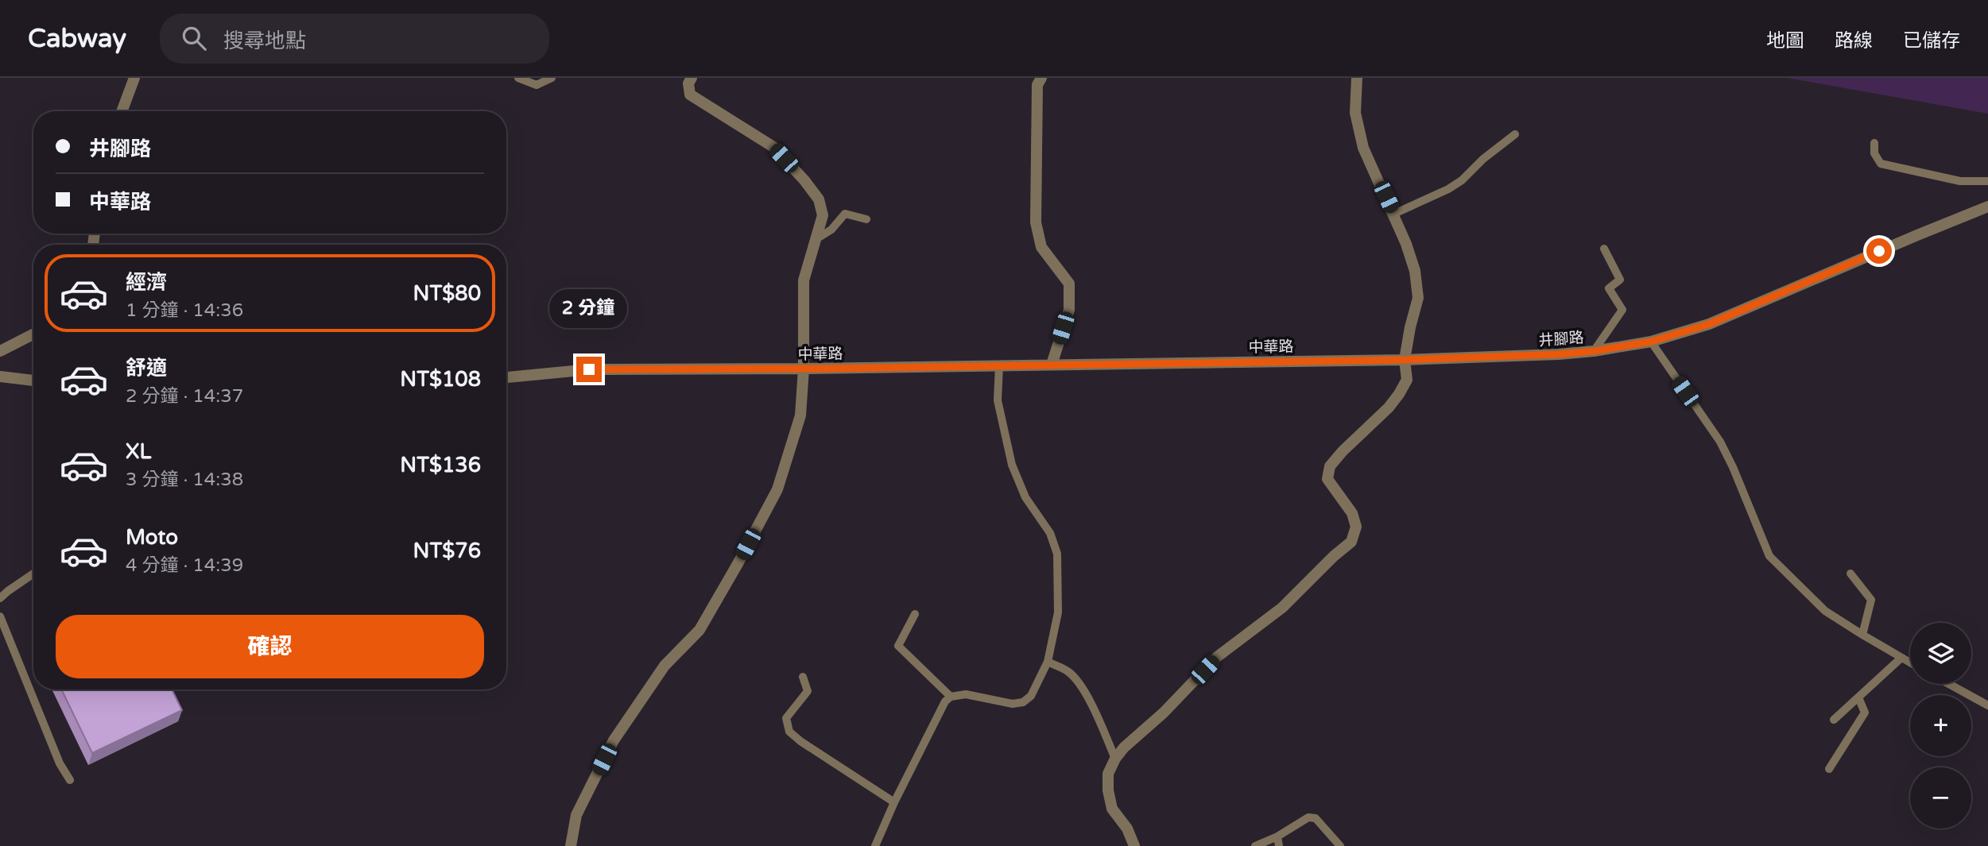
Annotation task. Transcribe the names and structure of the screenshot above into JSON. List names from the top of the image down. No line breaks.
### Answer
{"streets":{"street":["井腳路","中華路"]},"crossings":[["井腳路","中華路"]],"page":{"header":"Cabway","search":"搜尋地點","nav":["地圖","路線","已儲存"],"banner":["井腳路","中華路"],"list":[{"name":"經濟","note":"1 分鐘 · 14:36","value":"NT$80"},{"name":"舒適","note":"2 分鐘 · 14:37","value":"NT$108"},{"name":"XL","note":"3 分鐘 · 14:38","value":"NT$136"},{"name":"Moto","note":"4 分鐘 · 14:39","value":"NT$76"}],"bubble":"2 分鐘","buttons":"確認","map_buttons":["+","−"]}}
